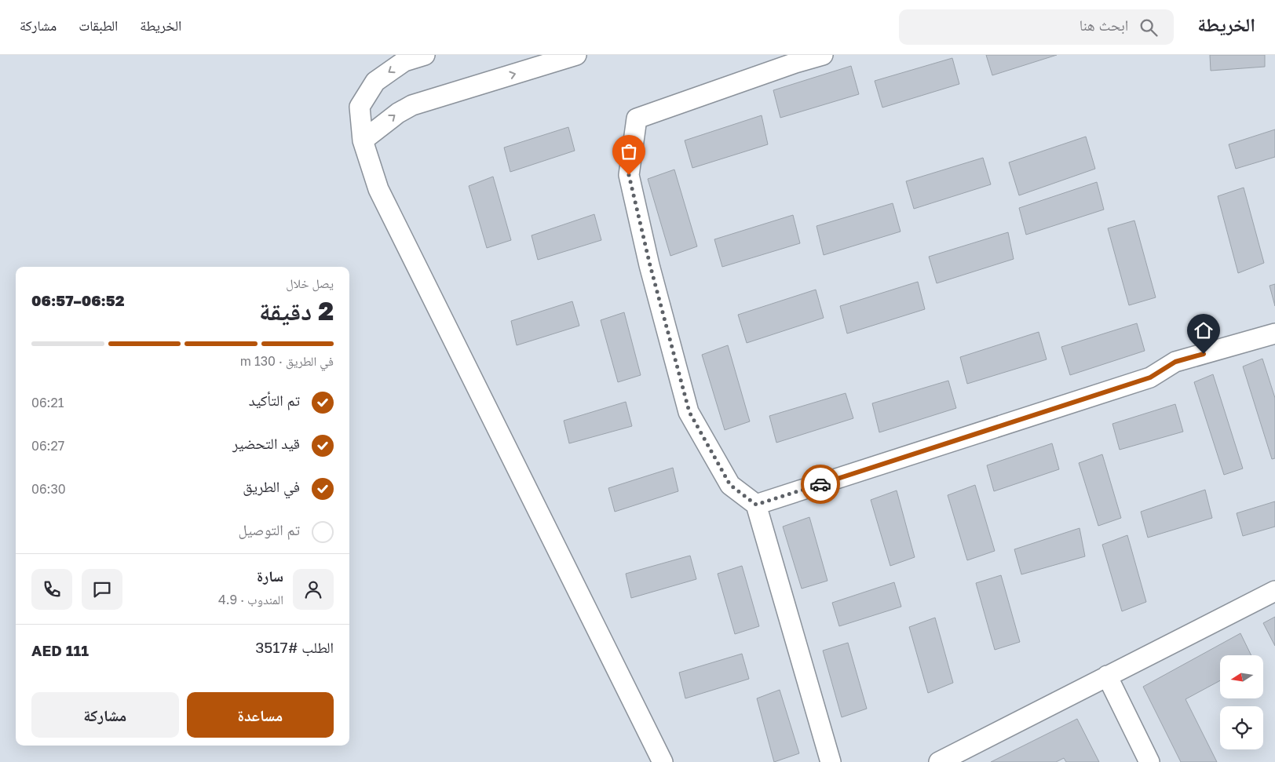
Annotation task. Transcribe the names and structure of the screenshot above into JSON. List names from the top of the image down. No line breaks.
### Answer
{"north":"left","page":{"header":"الخريطة","search":"ابحث هنا","nav":["الخريطة","الطبقات","مشاركة"],"heading":["2 دقيقة","يصل خلال","06:52–06:57"],"panel":["سارة","المندوب · 4.9","الطلب #3517","AED 111"],"bar":"في الطريق · 130 m","list":[["تم التأكيد","06:21"],["قيد التحضير","06:27"],["في الطريق","06:30"],"تم التوصيل"],"buttons":["مساعدة","مشاركة"]}}
